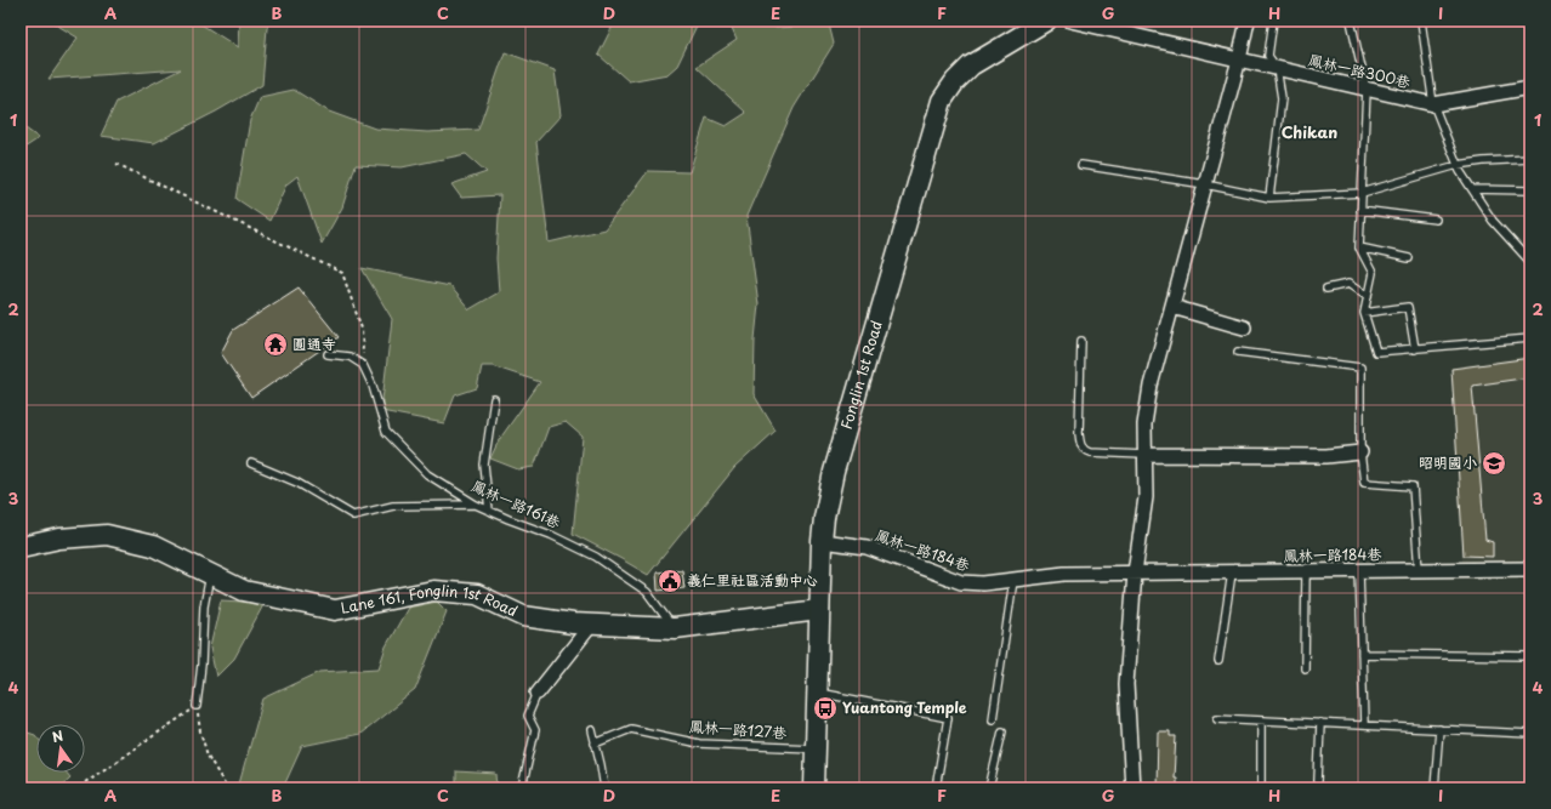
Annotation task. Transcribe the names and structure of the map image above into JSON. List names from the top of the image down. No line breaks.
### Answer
{"streets":{"street":["鳳林一路300巷","Fonglin 1st Road","鳳林一路184巷","Lane 161, Fonglin 1st Road"],"lane":["鳳林一路161巷","鳳林一路127巷"]},"crossings":[["Fonglin 1st Road","鳳林一路184巷"],["Fonglin 1st Road","Lane 161, Fonglin 1st Road"],["Fonglin 1st Road","鳳林一路127巷"],["鳳林一路161巷","Lane 161, Fonglin 1st Road"]],"districts":["Chikan"],"places":{"temple":["圓通寺"],"school or university":["昭明國小"],"public building":["義仁里社區活動中心"],"bus stop":["Yuantong Temple"]},"north":"top","grid":{"columns":["A","B","C","D","E","F","G","H","I"],"rows":["1","2","3","4"]}}
